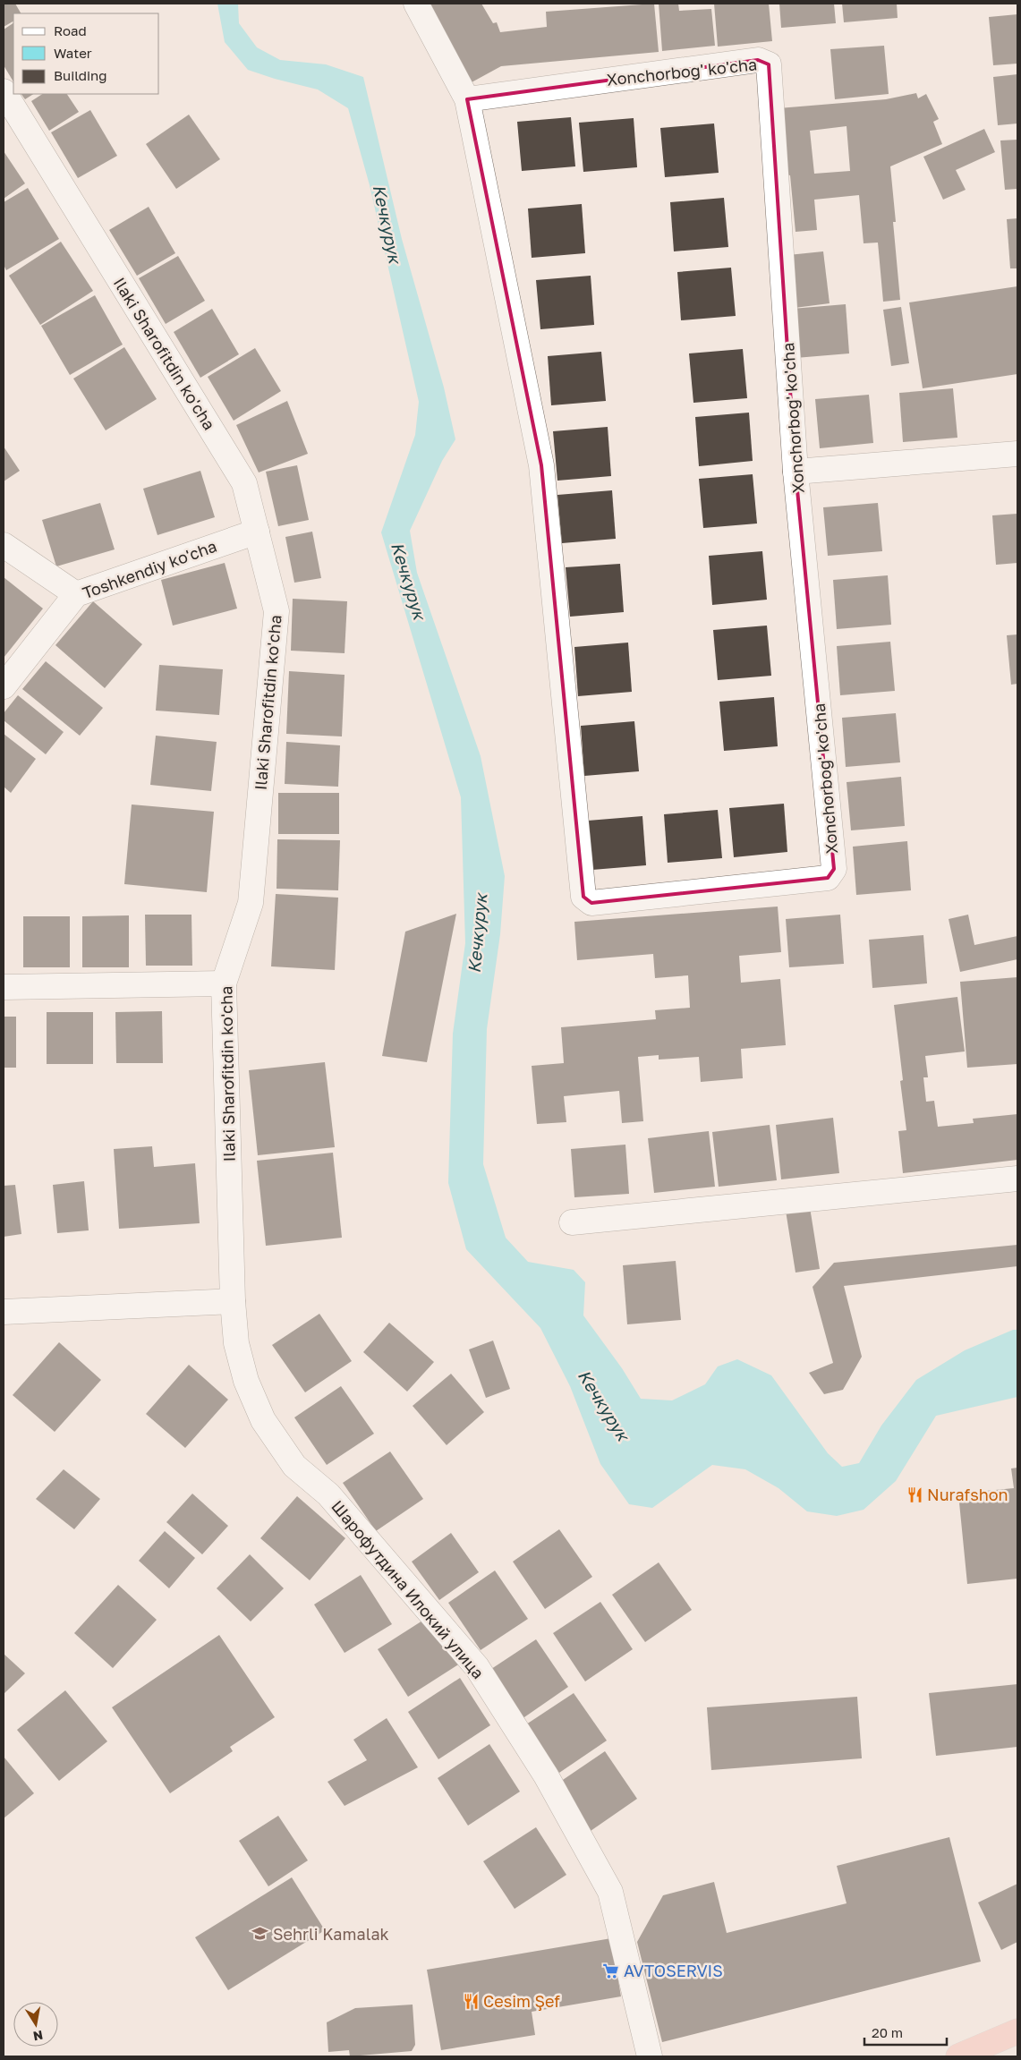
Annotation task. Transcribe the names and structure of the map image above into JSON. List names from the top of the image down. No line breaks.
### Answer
{"streets":{"street":["Xonchorbog' ko'cha","Ilaki Sharofitdin ko'cha","Toshkendiy ko'cha","Шарофутдина Илокий улица"]},"crossings":[["Ilaki Sharofitdin ko'cha","Toshkendiy ko'cha"],["Ilaki Sharofitdin ko'cha","Шарофутдина Илокий улица"]],"water":["Кечкурук"],"places":{"restaurant":["Nurafshon","Cesim Şef"],"school or university":["Sehrli Kamalak"],"supermarket":["AVTOSERVIS"]},"legend":["Road","Water","Building"],"scale_bar":"20 m","north":"bottom"}
